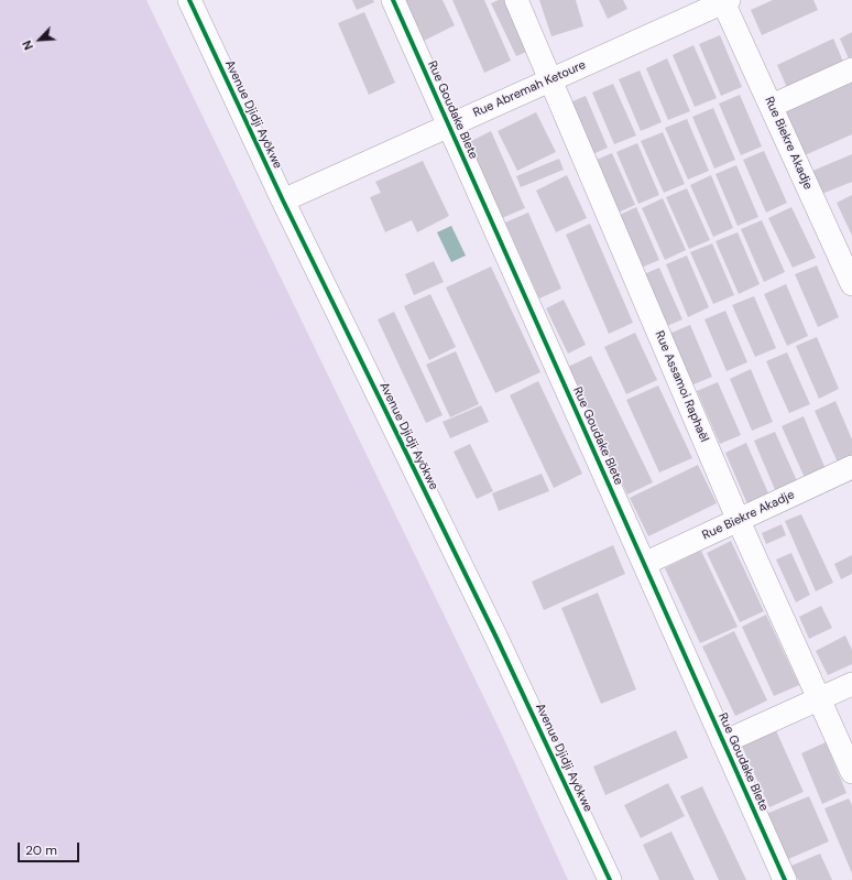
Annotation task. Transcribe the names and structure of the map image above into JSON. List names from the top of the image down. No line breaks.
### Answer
{"streets":{"street":["Rue Abremah Ketoure","Rue Goudake Blete","Avenue Djidji Ayökwe","Rue Biekre Akadje","Rue Assamoi Raphaël"]},"crossings":[["Rue Abremah Ketoure","Rue Goudake Blete"],["Rue Abremah Ketoure","Avenue Djidji Ayökwe"],["Rue Abremah Ketoure","Rue Biekre Akadje"],["Rue Abremah Ketoure","Rue Assamoi Raphaël"],["Rue Goudake Blete","Rue Biekre Akadje"],["Rue Biekre Akadje","Rue Assamoi Raphaël"]],"scale_bar":"20 m","north":"bottom left"}
